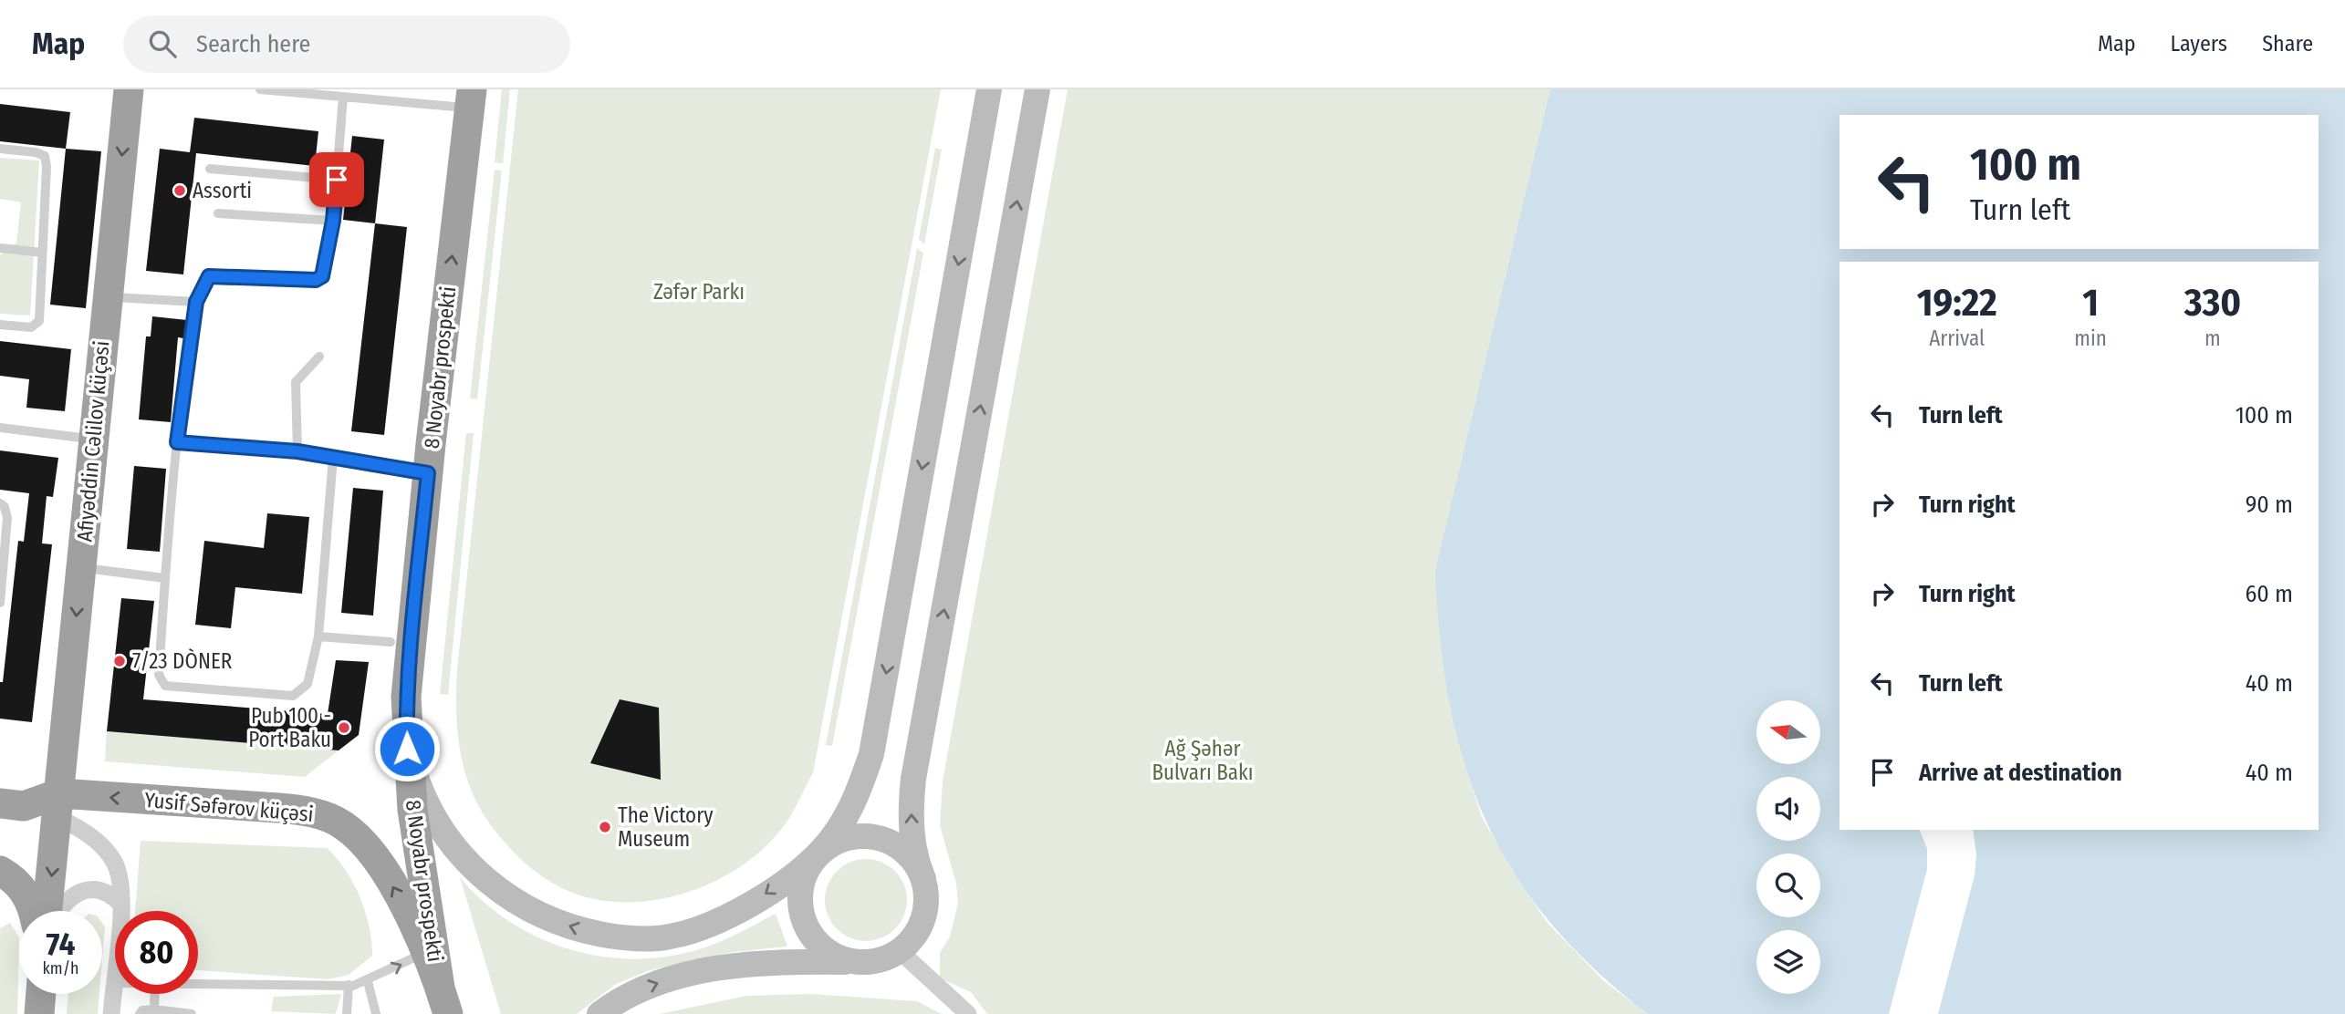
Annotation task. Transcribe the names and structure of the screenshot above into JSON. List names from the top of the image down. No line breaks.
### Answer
{"streets":{"highway":["8 Noyabr prospekti","Afiyəddin Cəlilov küçəsi","Yusif Səfərov küçəsi"]},"crossings":[["8 Noyabr prospekti","Yusif Səfərov küçəsi"],["Afiyəddin Cəlilov küçəsi","Yusif Səfərov küçəsi"]],"one_way":["8 Noyabr prospekti","Afiyəddin Cəlilov küçəsi","Yusif Səfərov küçəsi"],"parks":["Zəfər Parkı","Ağ Şəhər Bulvarı Bakı"],"places":["Assorti","7/23 DÒNER","Pub 100 - Port Baku","The Victory Museum"],"north":"left","page":{"header":"Map","search":"Search here","nav":["Map","Layers","Share"],"turn":["100 m","Turn left"],"eta":["19:22","Arrival","1","min","330","m"],"list":[{"name":"Turn left","value":"100 m"},{"name":"Turn right","value":"90 m"},{"name":"Turn right","value":"60 m"},{"name":"Turn left","value":"40 m"},{"name":"Arrive at destination","value":"40 m"}],"speed":"74 km/h","limit":"80"}}
